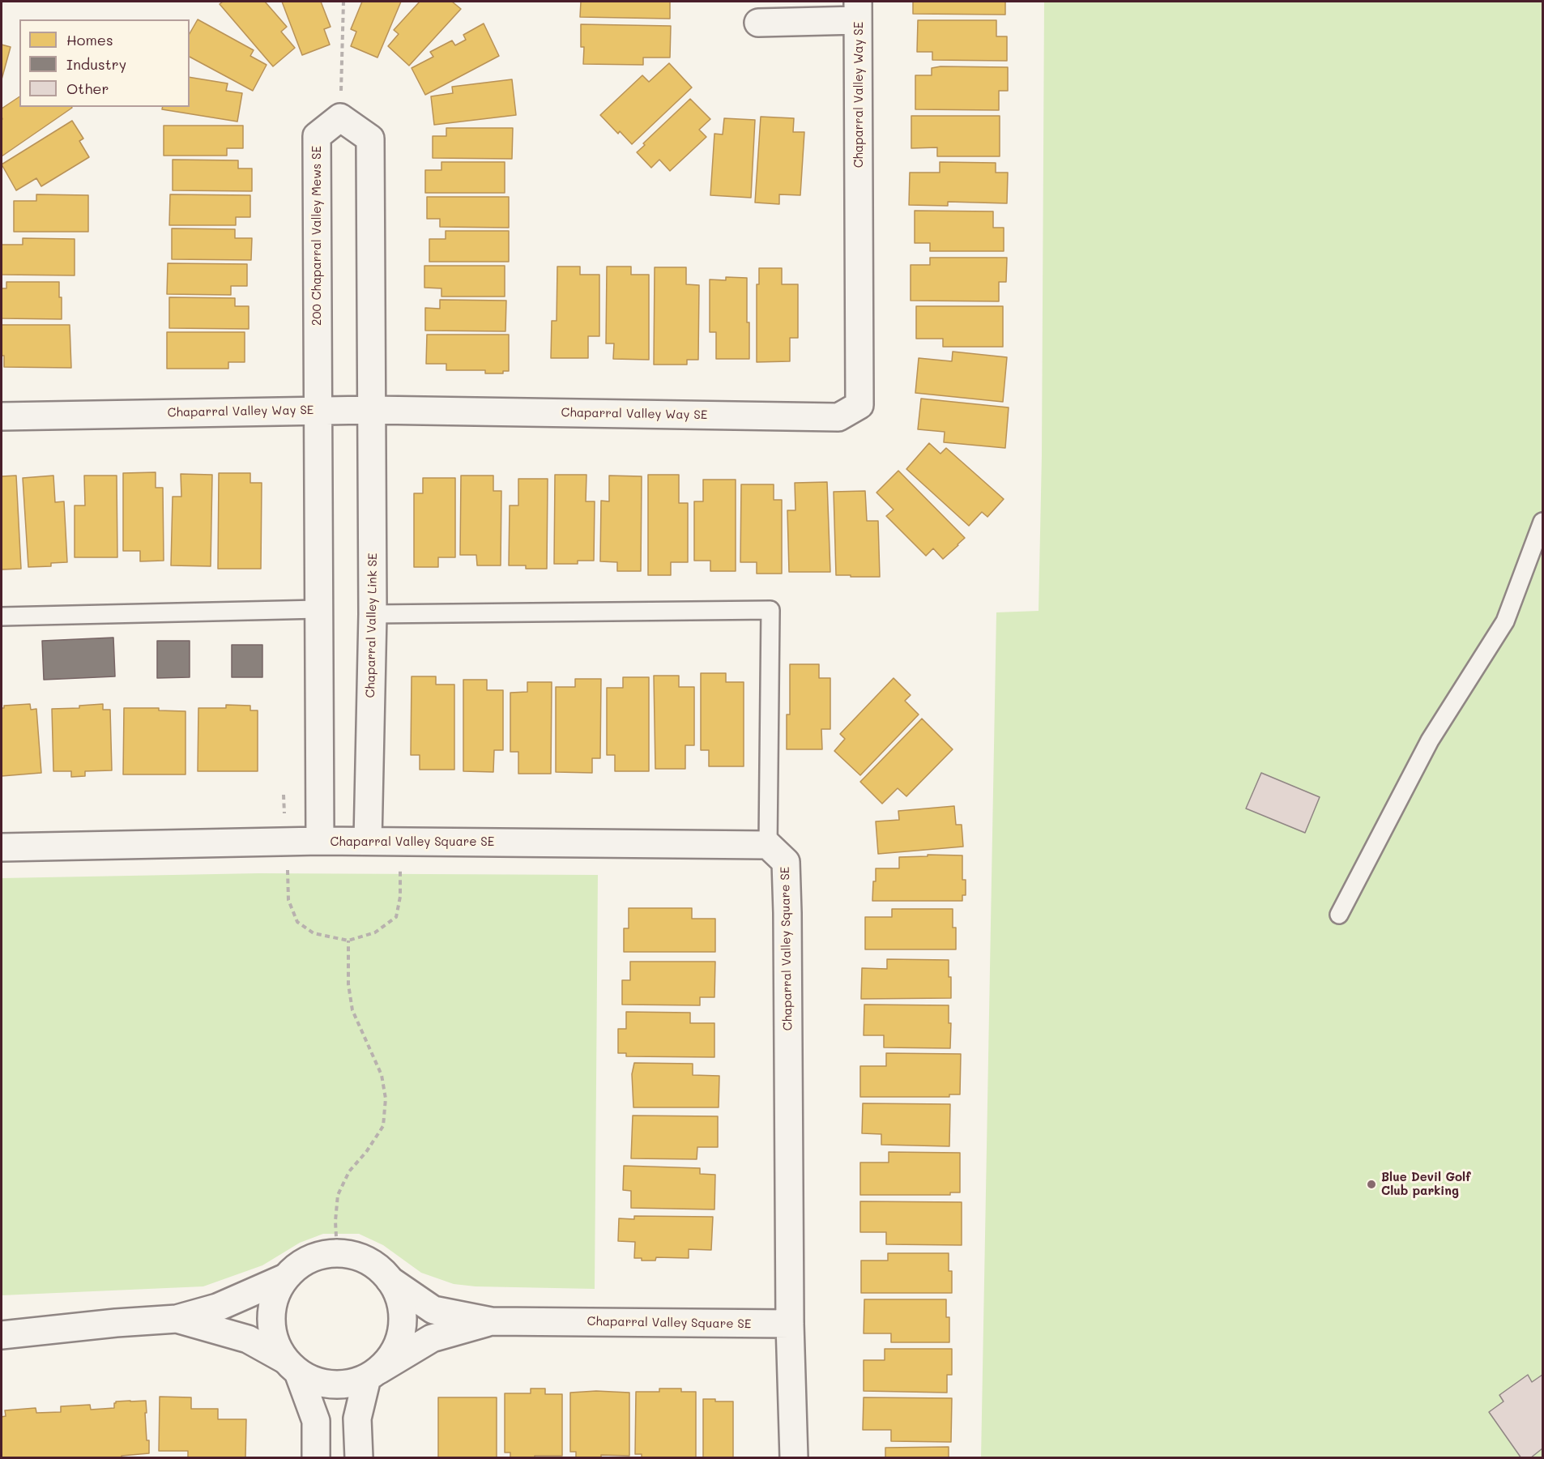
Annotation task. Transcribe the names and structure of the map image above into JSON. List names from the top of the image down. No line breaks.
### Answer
{"streets":{"street":["Chaparral Valley Way SE","200 Chaparral Valley Mews SE","Chaparral Valley Link SE","Chaparral Valley Square SE"]},"crossings":[["Chaparral Valley Way SE","200 Chaparral Valley Mews SE"],["Chaparral Valley Way SE","Chaparral Valley Link SE"],["Chaparral Valley Link SE","Chaparral Valley Square SE"]],"places":["Blue Devil Golf Club parking"],"legend":["Homes","Industry","Other"]}
